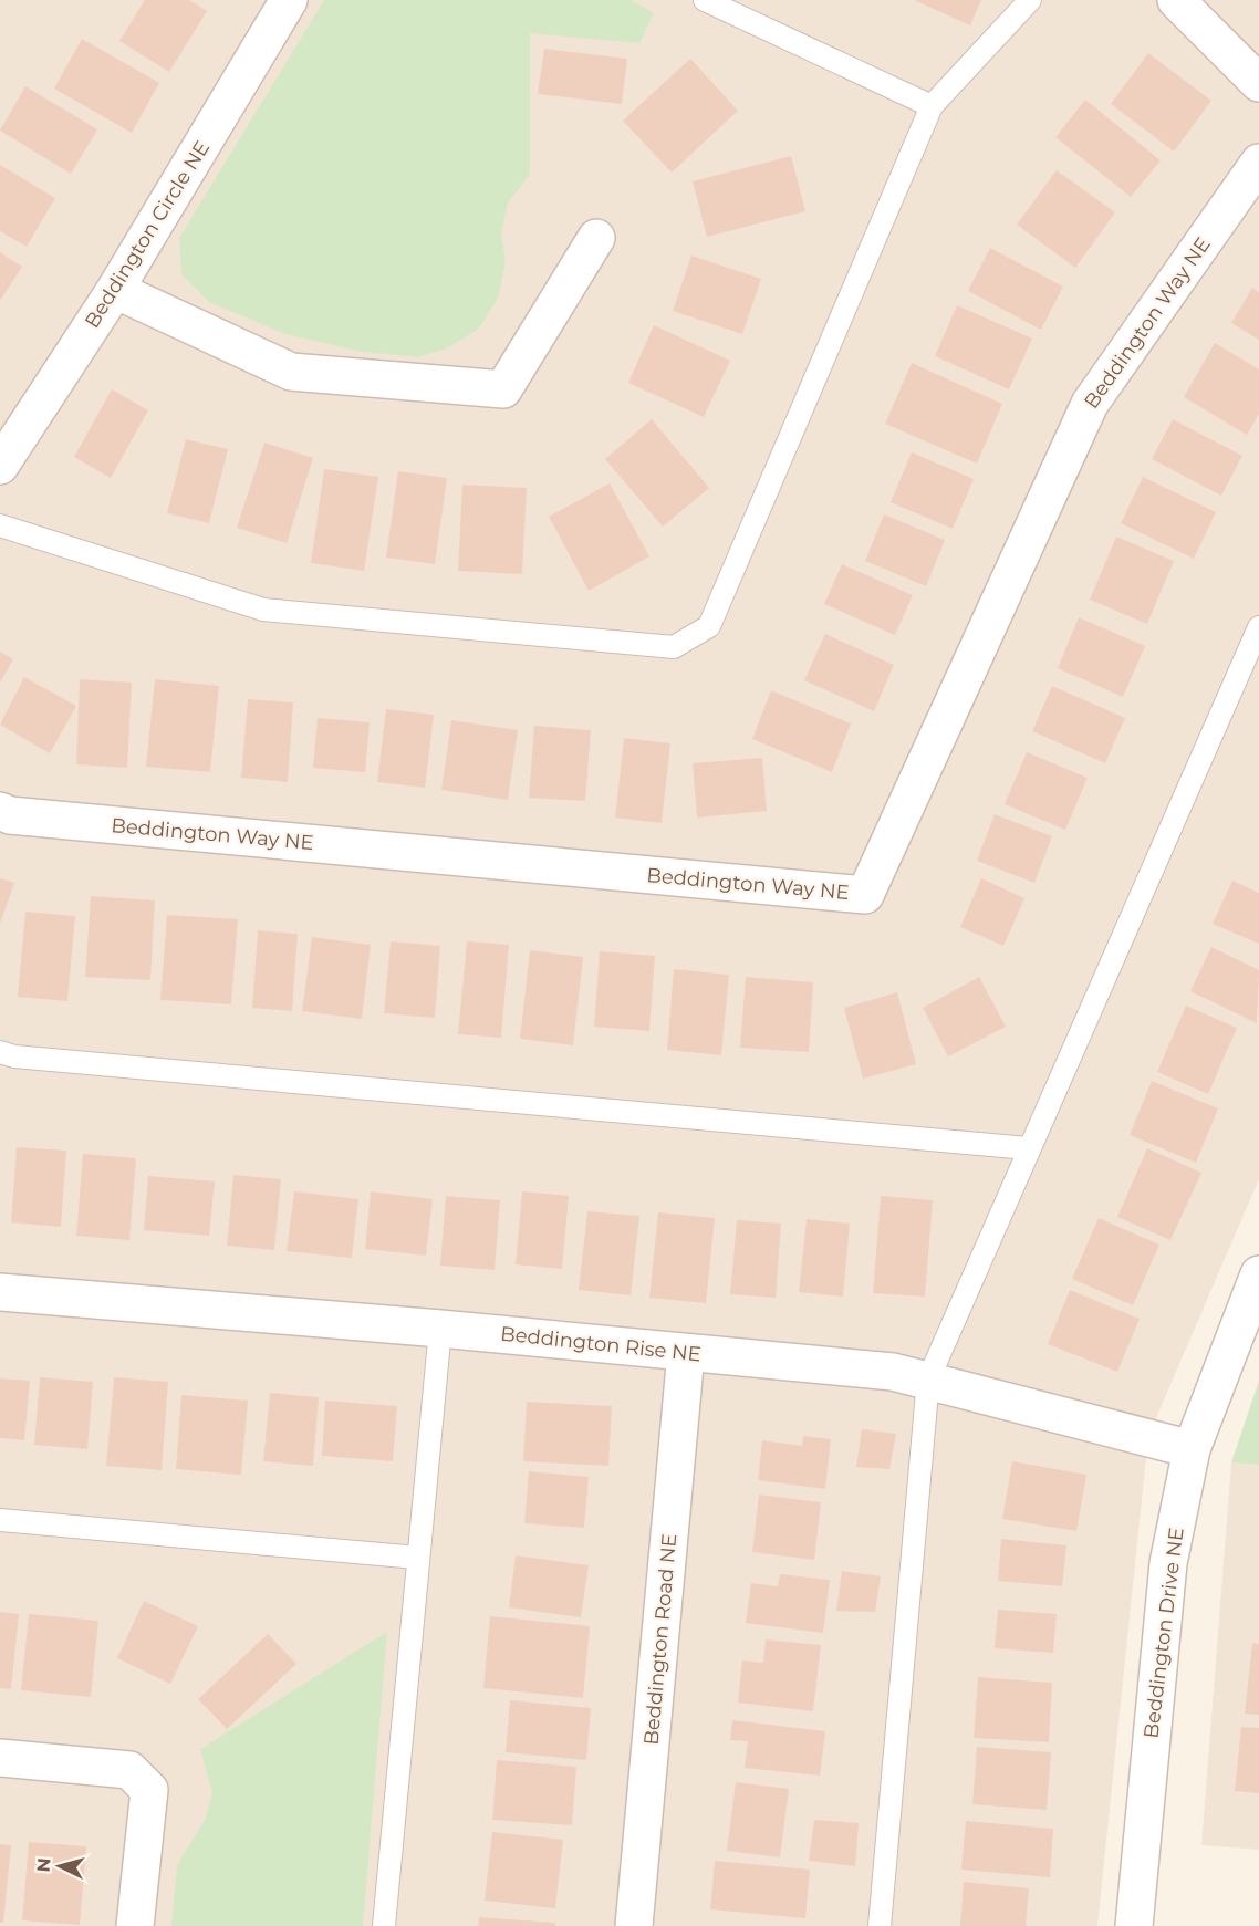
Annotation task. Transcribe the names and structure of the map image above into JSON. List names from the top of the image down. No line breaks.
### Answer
{"streets":{"street":["Beddington Circle NE","Beddington Way NE","Beddington Rise NE","Beddington Drive NE","Beddington Road NE"]},"crossings":[["Beddington Rise NE","Beddington Drive NE"],["Beddington Rise NE","Beddington Road NE"]],"north":"left"}
